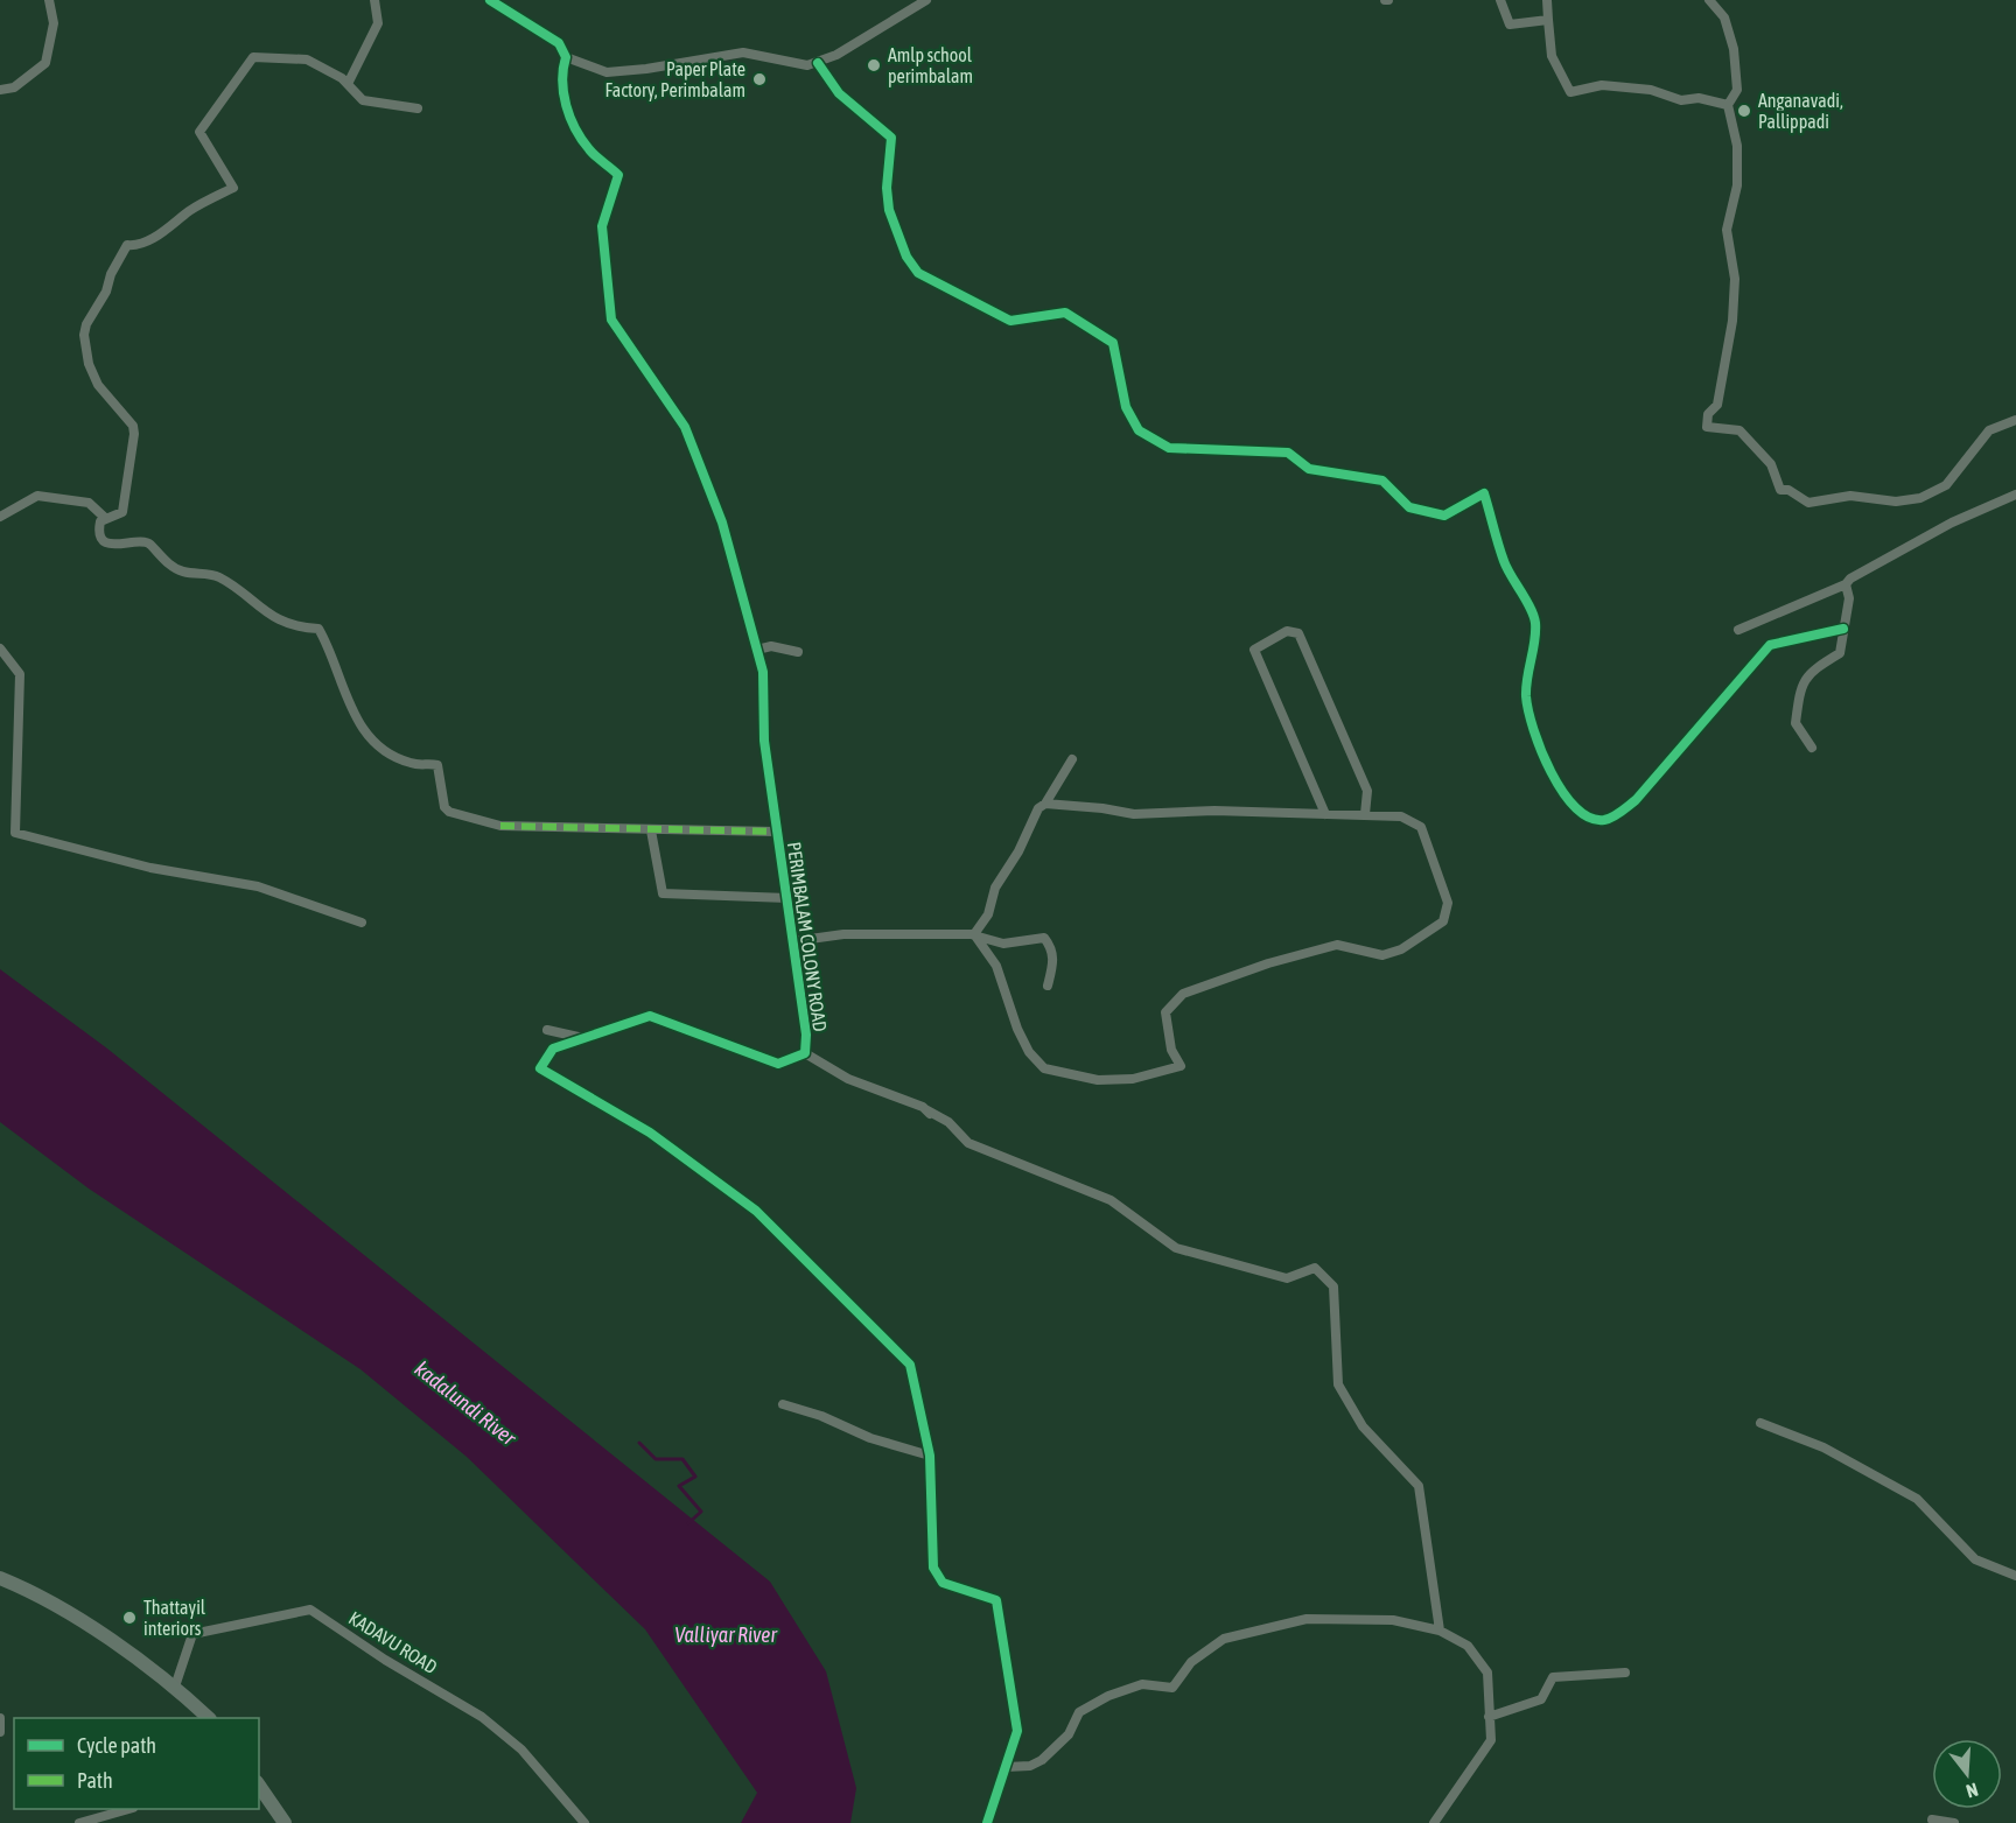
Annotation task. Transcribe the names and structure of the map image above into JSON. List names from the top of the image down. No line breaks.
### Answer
{"streets":{"street":["PERIMBALAM COLONY ROAD","KADAVU ROAD"]},"water":["kadalundi River","Valliyar River"],"places":["Amlp school perimbalam","Paper Plate Factory, Perimbalam","Anganavadi, Pallippadi","Thattayil interiors"],"legend":["Cycle path","Path"],"north":"bottom"}
